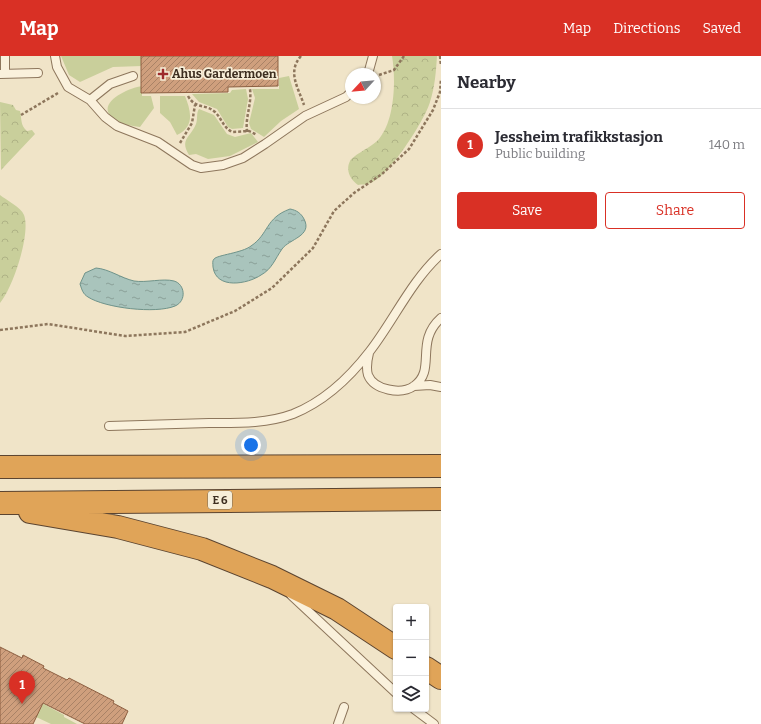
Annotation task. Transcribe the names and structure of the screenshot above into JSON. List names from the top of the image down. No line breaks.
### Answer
{"streets":{"highway":["E 6"]},"places":{"health":["Ahus Gardermoen"]},"north":"bottom left","page":{"header":"Map","nav":["Map","Directions","Saved"],"heading":"Nearby","list":[{"mark":"1","name":"Jessheim trafikkstasjon","note":"Public building","value":"140 m"}],"buttons":["Save","Share"],"map_buttons":["+","−"],"pins":"1"}}
